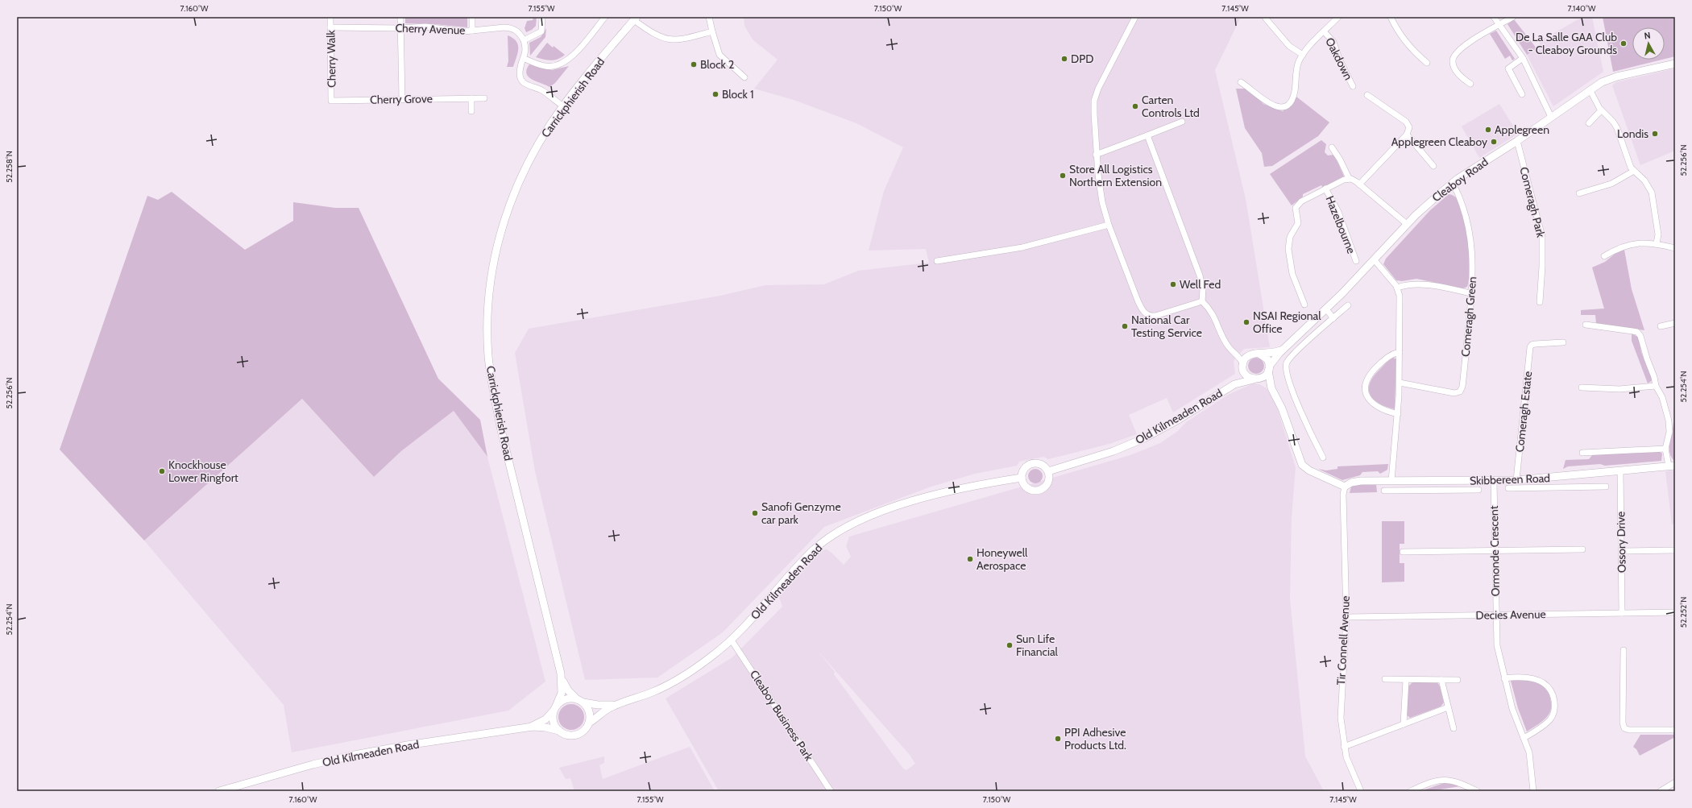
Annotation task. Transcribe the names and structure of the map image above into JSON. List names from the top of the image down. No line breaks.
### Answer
{"streets":{"street":["Cherry Avenue","Cherry Walk","Oakdown","Carrickphierish Road","Cherry Grove","Cleaboy Road","Comeragh Park","Hazelbourne","Comeragh Green","Comeragh Estate","Old Kilmeaden Road","Skibbereen Road","Ossory Drive","Ormonde Crescent","Decies Avenue","Tir Connell Avenue","Cleaboy Business Park"]},"crossings":[["Cherry Avenue","Cherry Walk"],["Cherry Walk","Cherry Grove"],["Carrickphierish Road","Old Kilmeaden Road"],["Cleaboy Road","Comeragh Park"],["Cleaboy Road","Comeragh Green"],["Cleaboy Road","Old Kilmeaden Road"],["Comeragh Estate","Skibbereen Road"],["Old Kilmeaden Road","Cleaboy Business Park"],["Skibbereen Road","Ossory Drive"],["Skibbereen Road","Ormonde Crescent"],["Skibbereen Road","Tir Connell Avenue"],["Ossory Drive","Decies Avenue"],["Ormonde Crescent","Decies Avenue"],["Decies Avenue","Tir Connell Avenue"]],"places":["De La Salle GAA Club - Cleaboy Grounds","DPD","Block 2","Block 1","Carten Controls Ltd","Applegreen","Londis","Applegreen Cleaboy","Store All Logistics Northern Extension","Well Fed","NSAI Regional Office","National Car Testing Service","Knockhouse Lower Ringfort","Sanofi Genzyme car park","Honeywell Aerospace","Sun Life Financial","PPI Adhesive Products Ltd."],"north":"top","coordinates":["7.160°W","7.155°W","7.150°W","7.145°W","7.140°W","52.256°N","52.258°N","52.254°N","52.252°N"]}
